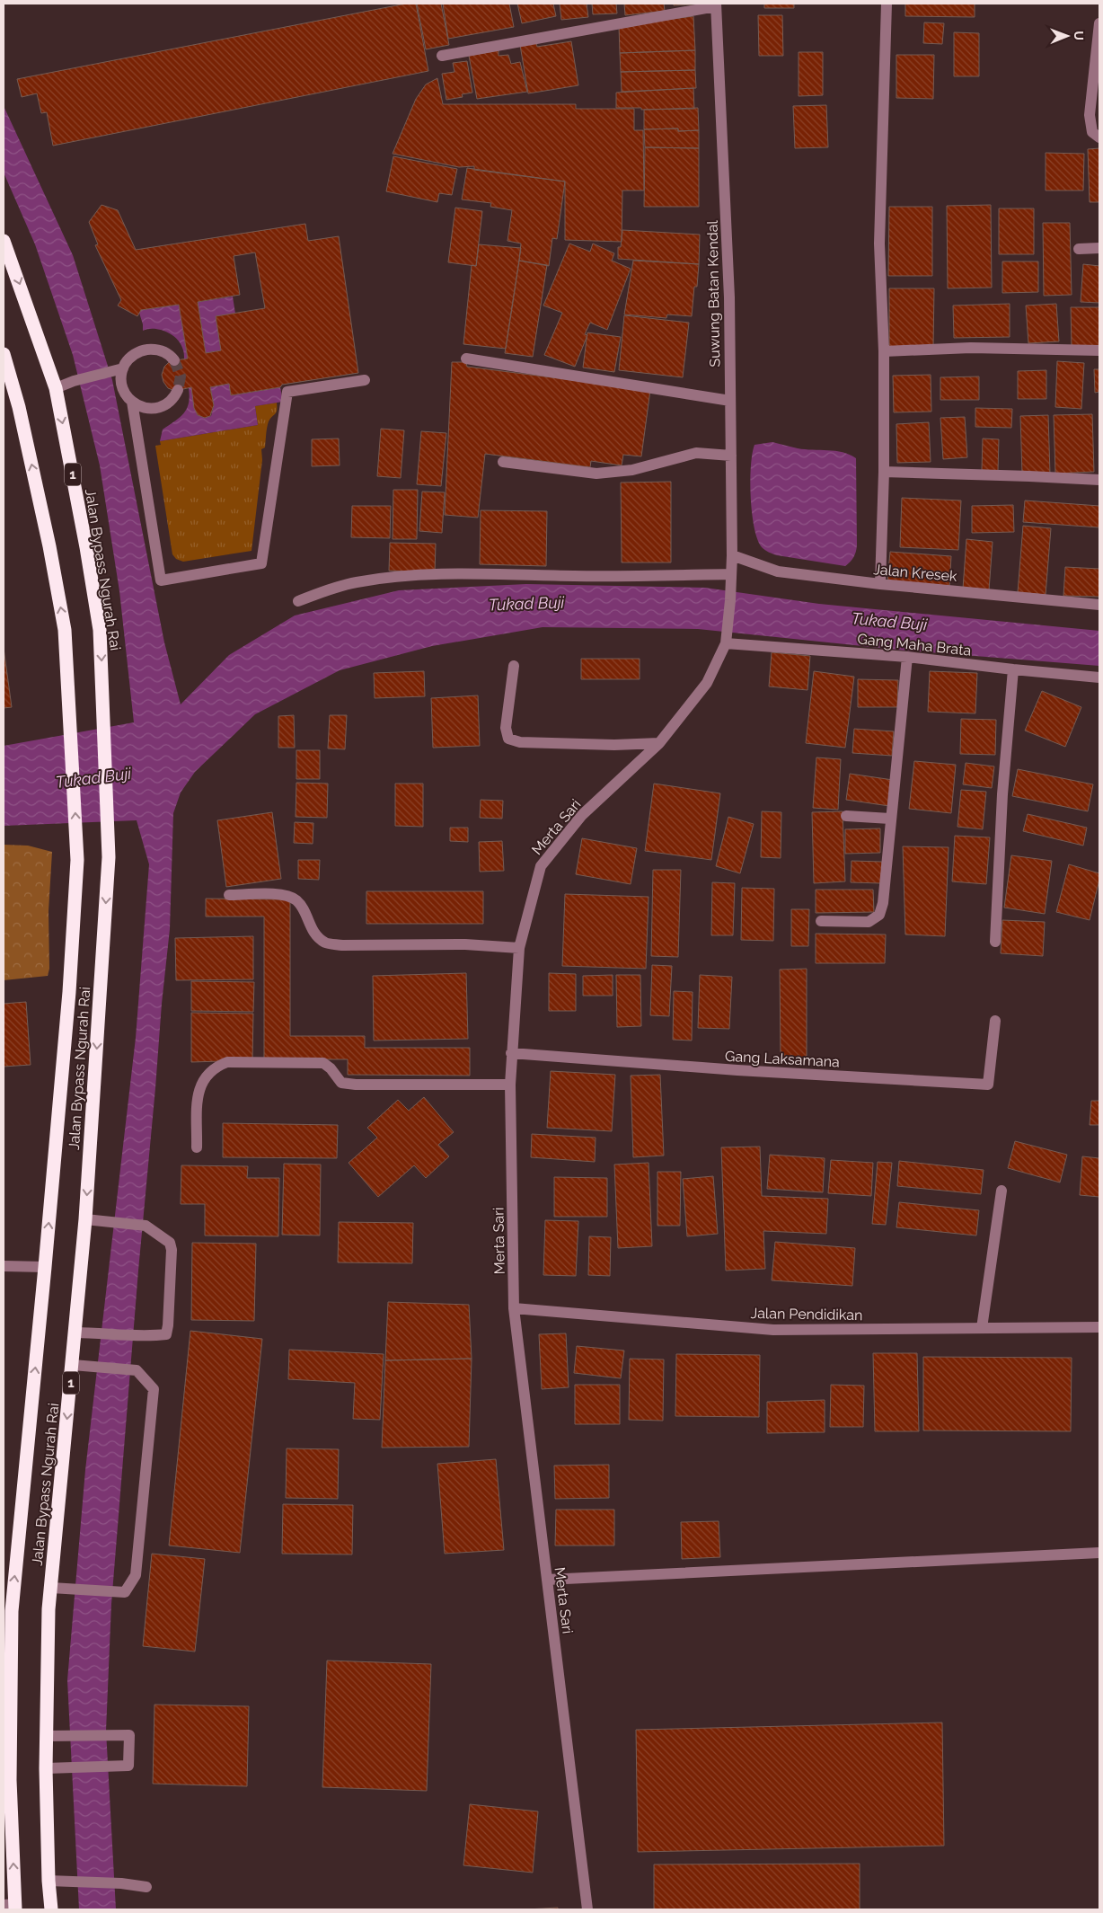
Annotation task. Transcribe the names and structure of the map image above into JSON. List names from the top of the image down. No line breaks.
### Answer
{"streets":{"highway":["1","Jalan Bypass Ngurah Rai"],"street":["Suwung Batan Kendal","Jalan Kresek","Gang Maha Brata","Merta Sari","Gang Laksamana","Jalan Pendidikan"]},"crossings":[["Suwung Batan Kendal","Jalan Kresek"],["Suwung Batan Kendal","Gang Maha Brata"],["Suwung Batan Kendal","Merta Sari"],["Gang Maha Brata","Merta Sari"],["Merta Sari","Gang Laksamana"],["Merta Sari","Jalan Pendidikan"]],"water":["Tukad Buji"],"north":"right"}
